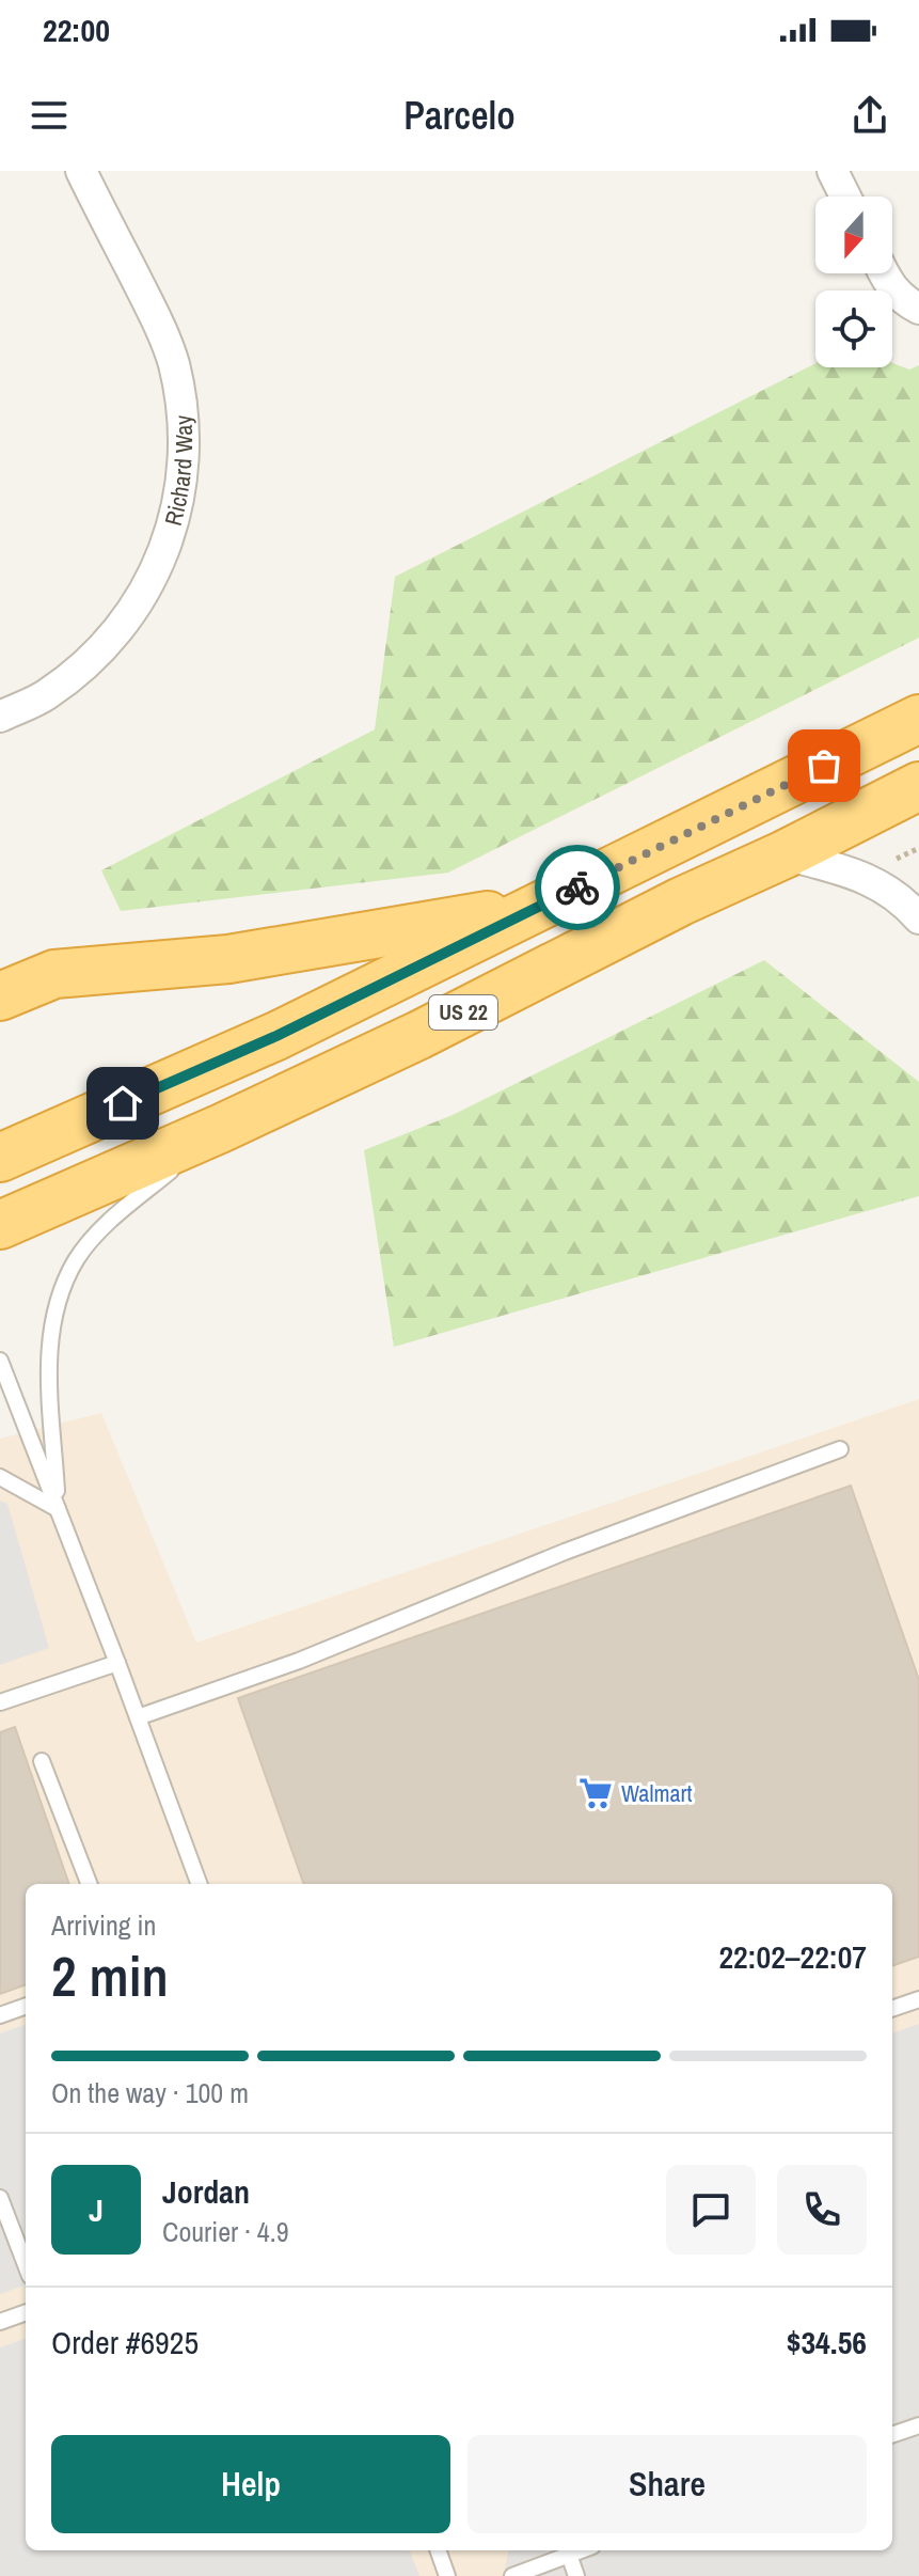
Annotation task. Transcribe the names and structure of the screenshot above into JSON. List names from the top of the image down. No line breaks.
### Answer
{"streets":{"highway":["US 22"],"street":["Richard Way"]},"places":{"supermarket":["Walmart"]},"north":"bottom","page":{"status":"22:00","header":"Parcelo","heading":["2 min","Arriving in","22:02–22:07"],"panel":["Jordan","Courier · 4.9","Order #6925","$34.56"],"bar":"On the way · 100 m","round":"J","buttons":["Help","Share"]}}
